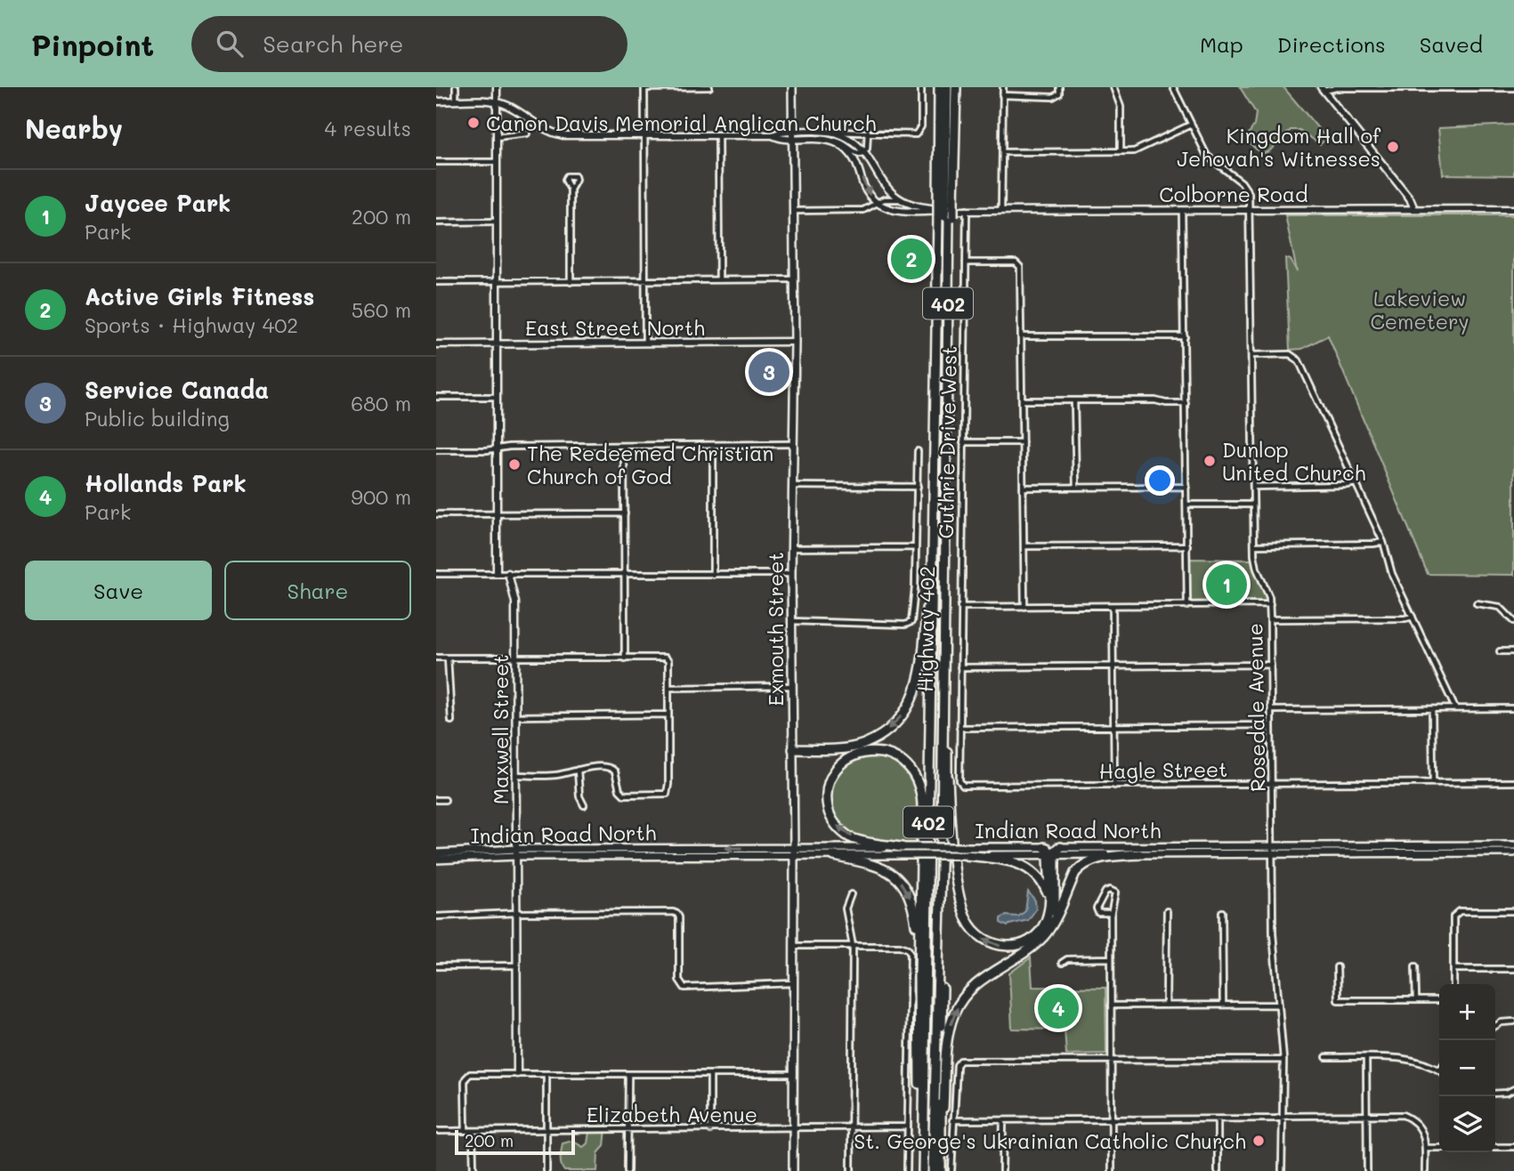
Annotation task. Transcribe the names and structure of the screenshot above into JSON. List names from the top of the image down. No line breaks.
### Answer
{"streets":{"highway":["402","Highway 402"],"main road":["Exmouth Street","Indian Road North"],"street":["Colborne Road","East Street North","Guthrie Drive West","Rosedale Avenue","Maxwell Street","Hagle Street","Elizabeth Avenue"]},"crossings":[["Colborne Road","Guthrie Drive West"],["Colborne Road","Exmouth Street"],["Colborne Road","Highway 402"],["Colborne Road","Rosedale Avenue"],["East Street North","Exmouth Street"],["Guthrie Drive West","Hagle Street"],["Exmouth Street","Indian Road North"],["Exmouth Street","Elizabeth Avenue"],["Rosedale Avenue","Hagle Street"],["Rosedale Avenue","Indian Road North"],["Maxwell Street","Indian Road North"]],"parks":["Lakeview Cemetery"],"places":["Canon Davis Memorial Anglican Church","Kingdom Hall of Jehovah's Witnesses","Dunlop United Church","The Redeemed Christian Church of God","St. George's Ukrainian Catholic Church"],"scale_bar":"200 m","page":{"header":"Pinpoint","search":"Search here","nav":["Map","Directions","Saved"],"heading":["Nearby","4 results"],"list":[{"mark":"1","name":"Jaycee Park","note":"Park","value":"200 m"},{"mark":"2","name":"Active Girls Fitness","note":"Sports · Highway 402","value":"560 m"},{"mark":"3","name":"Service Canada","note":"Public building","value":"680 m"},{"mark":"4","name":"Hollands Park","note":"Park","value":"900 m"}],"pins":["2","3","1","4"],"buttons":["Save","Share"],"map_buttons":["+","−"],"scale":"200 m"}}
